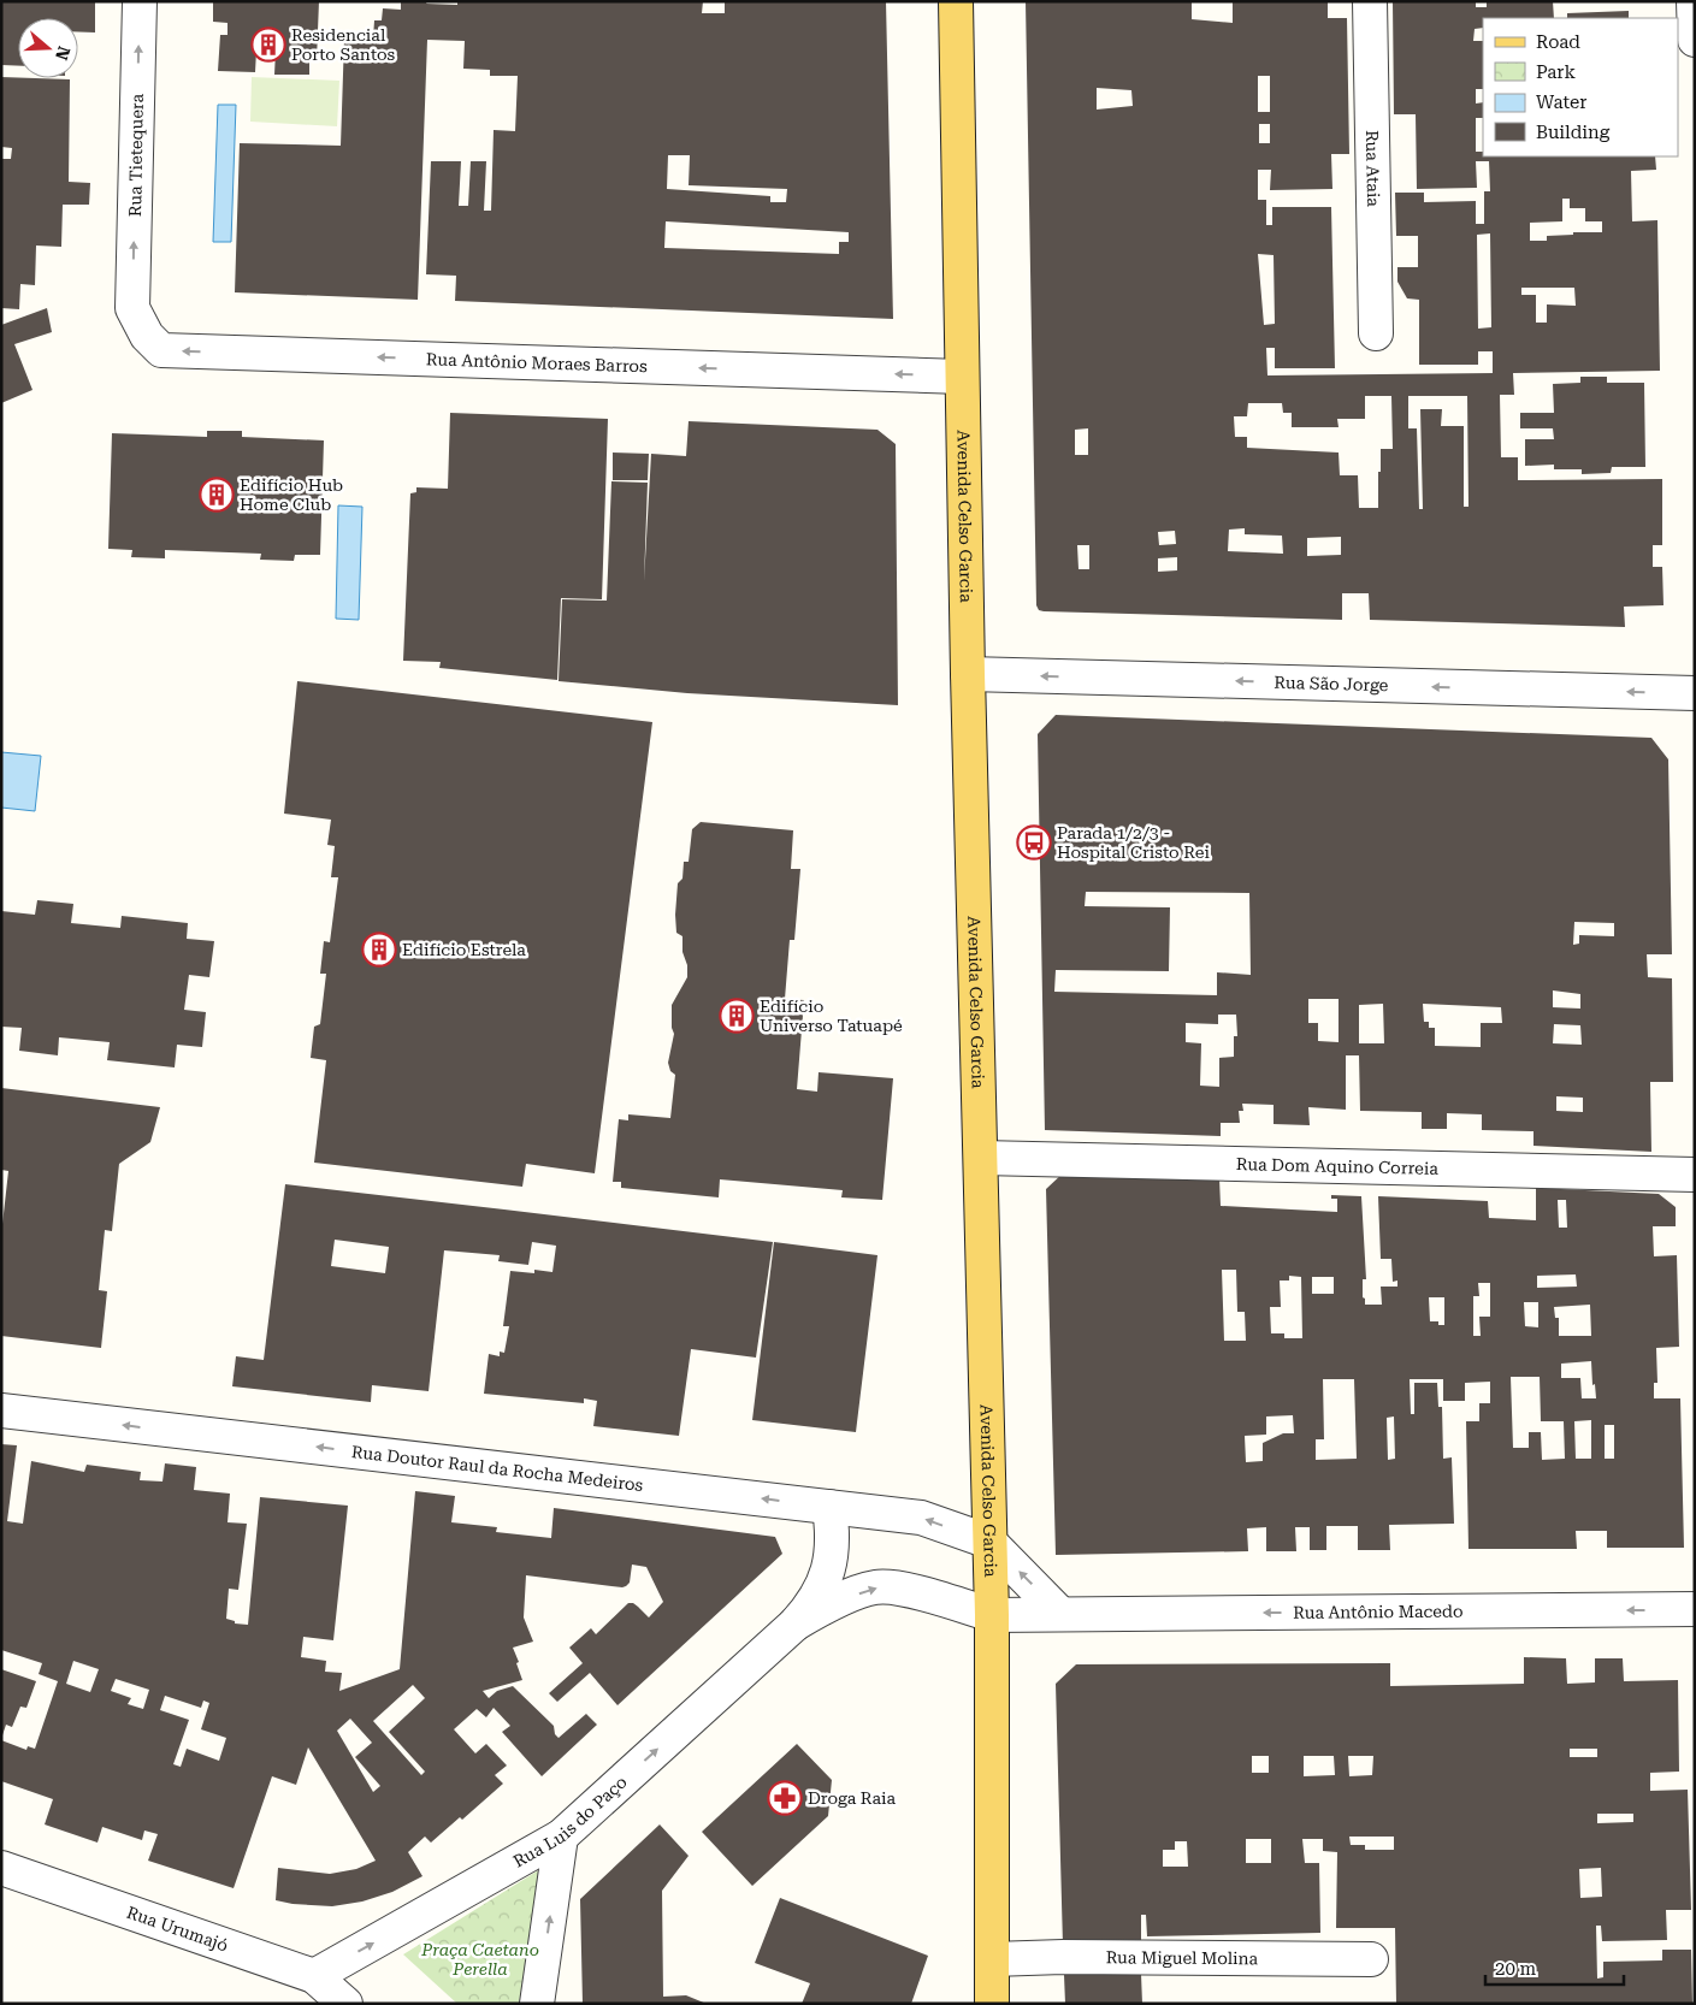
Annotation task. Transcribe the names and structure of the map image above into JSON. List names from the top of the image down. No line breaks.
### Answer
{"streets":{"main road":["Avenida Celso Garcia"],"street":["Rua Tietequera","Rua Ataia","Rua Antônio Moraes Barros","Rua São Jorge","Rua Dom Aquino Correia","Rua Doutor Raul da Rocha Medeiros","Rua Antônio Macedo","Rua Luis do Paço","Rua Urumajó","Rua Miguel Molina"]},"crossings":[["Rua Tietequera","Rua Antônio Moraes Barros"],["Rua Antônio Moraes Barros","Avenida Celso Garcia"],["Avenida Celso Garcia","Rua São Jorge"],["Avenida Celso Garcia","Rua Dom Aquino Correia"],["Avenida Celso Garcia","Rua Doutor Raul da Rocha Medeiros"],["Avenida Celso Garcia","Rua Antônio Macedo"],["Avenida Celso Garcia","Rua Luis do Paço"],["Avenida Celso Garcia","Rua Miguel Molina"],["Rua Doutor Raul da Rocha Medeiros","Rua Luis do Paço"],["Rua Antônio Macedo","Rua Luis do Paço"],["Rua Luis do Paço","Rua Urumajó"]],"one_way":["Rua Tietequera","Rua Antônio Moraes Barros","Rua São Jorge","Rua Doutor Raul da Rocha Medeiros","Rua Antônio Macedo","Rua Luis do Paço"],"parks":["Praça Caetano Perella"],"places":{"building":["Residencial Porto Santos","Edifício Hub Home Club","Edifício Estrela","Edifício Universo Tatuapé"],"bus stop":["Parada 1/2/3 - Hospital Cristo Rei"],"pharmacy":["Droga Raia"]},"legend":["Road","Park","Water","Building"],"scale_bar":"20 m","north":"right"}
